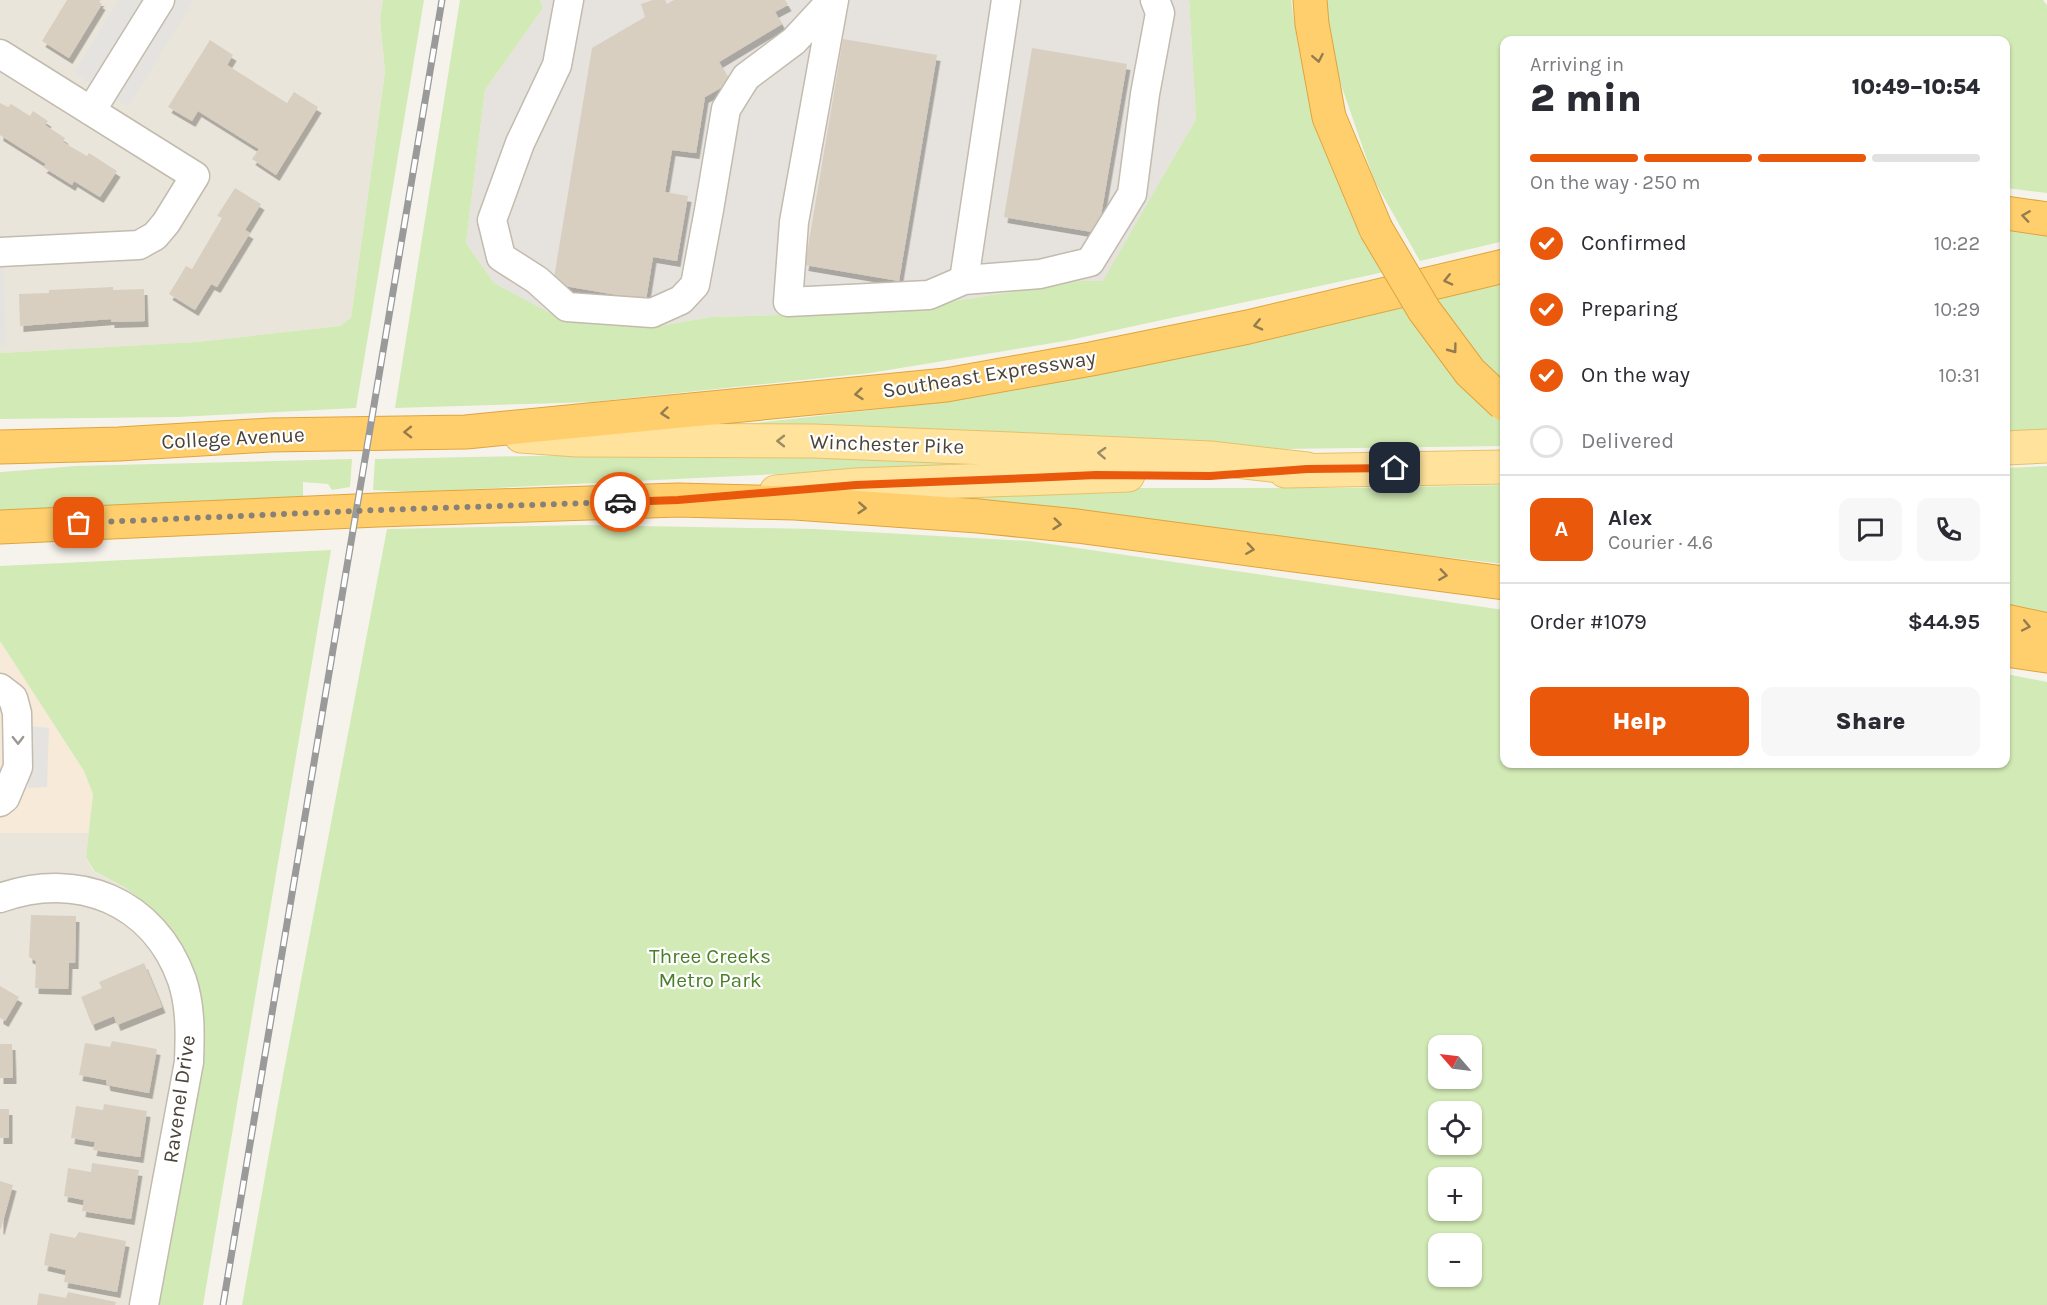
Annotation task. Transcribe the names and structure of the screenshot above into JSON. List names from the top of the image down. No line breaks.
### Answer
{"streets":{"highway":["Southeast Expressway","College Avenue"],"main road":["Winchester Pike"],"street":["Ravenel Drive"]},"crossings":[["Southeast Expressway","College Avenue"],["Southeast Expressway","Winchester Pike"],["College Avenue","Winchester Pike"]],"parks":["Three Creeks Metro Park"],"north":"top left","page":{"heading":["2 min","Arriving in","10:49–10:54"],"panel":["Alex","Courier · 4.6","Order #1079","$44.95"],"bar":"On the way · 250 m","list":[["Confirmed","10:22"],["Preparing","10:29"],["On the way","10:31"],"Delivered"],"round":"A","buttons":["Help","Share"],"map_buttons":["+","−"]}}
